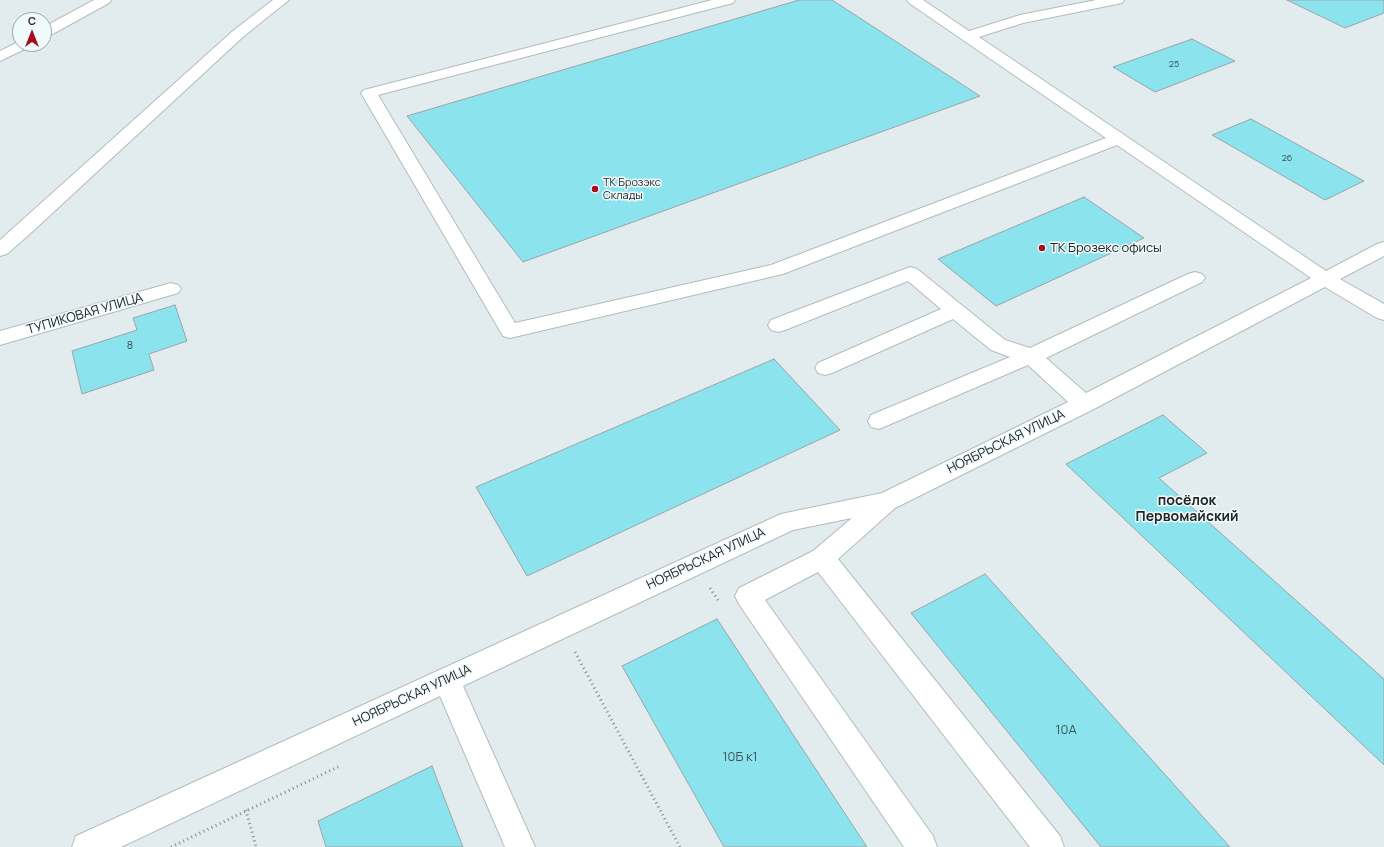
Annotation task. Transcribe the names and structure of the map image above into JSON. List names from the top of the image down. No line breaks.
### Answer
{"streets":{"street":["ТУПИКОВАЯ УЛИЦА","НОЯБРЬСКАЯ УЛИЦА"]},"districts":["посёлок Первомайский"],"places":["ТК Брозэкс Склады","ТК Брозекс офисы"],"house_numbers":["25","26","8","10А","10Б к1"],"north":"top"}
